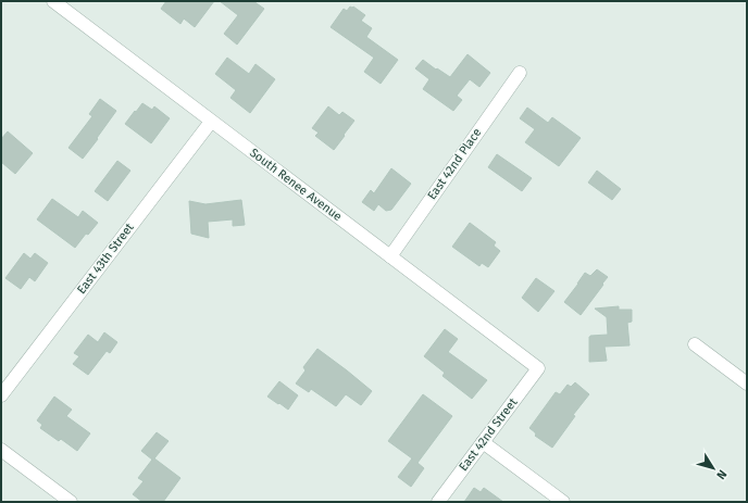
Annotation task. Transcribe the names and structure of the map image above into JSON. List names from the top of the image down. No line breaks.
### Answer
{"streets":{"street":["East 42nd Place","South Renee Avenue","East 43th Street","East 42nd Street"]},"crossings":[["East 42nd Place","South Renee Avenue"],["South Renee Avenue","East 43th Street"],["South Renee Avenue","East 42nd Street"]],"north":"bottom right"}
